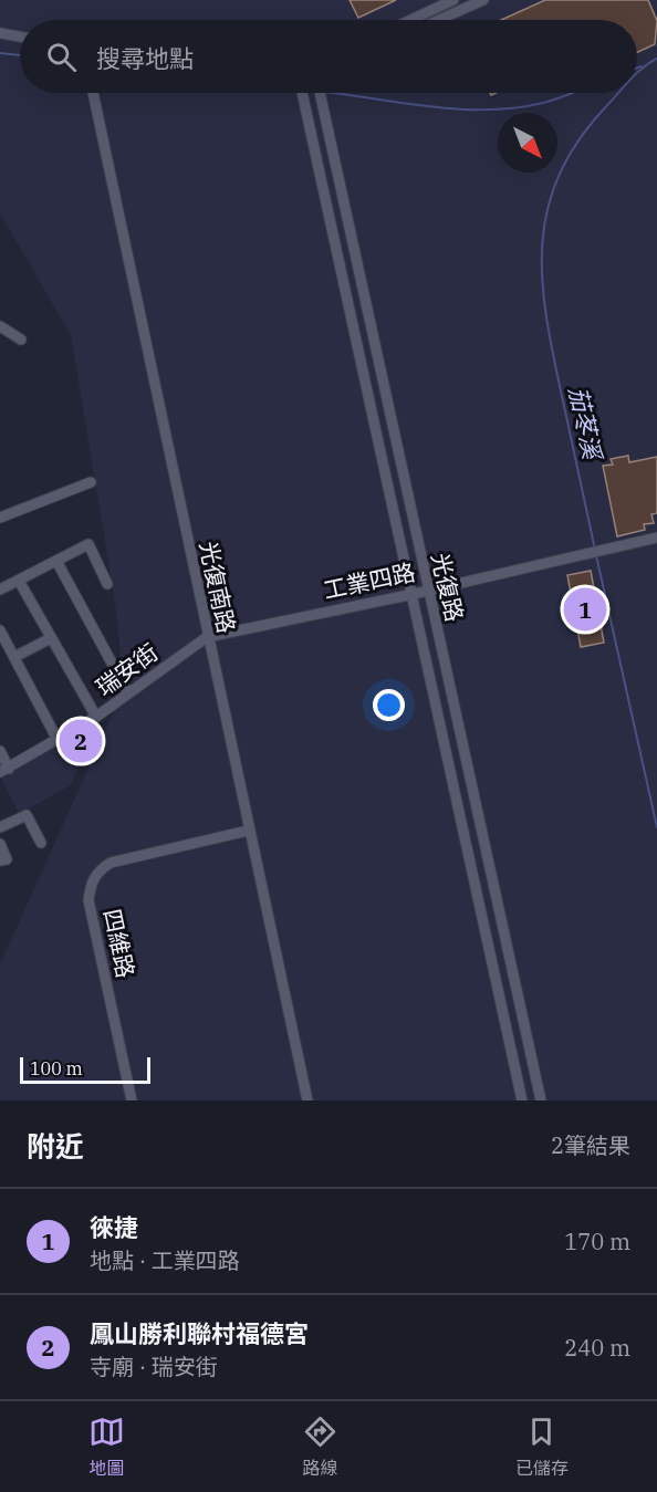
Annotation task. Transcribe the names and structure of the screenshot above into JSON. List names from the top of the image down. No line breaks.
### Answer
{"streets":{"street":["工業四路","光復南路","光復路","瑞安街","四維路"]},"crossings":[["工業四路","光復南路"],["工業四路","光復路"],["工業四路","瑞安街"],["光復南路","瑞安街"],["光復南路","四維路"]],"water":["茄苳溪"],"scale_bar":"100 m","north":"bottom right","page":{"search":"搜尋地點","pins":["1","2"],"scale":"100 m","heading":["附近","2筆結果"],"list":[{"mark":"1","name":"徠捷","note":"地點 · 工業四路","value":"170 m"},{"mark":"2","name":"鳳山勝利聯村福德宮","note":"寺廟 · 瑞安街","value":"240 m"}],"nav":["地圖","路線","已儲存"]}}
